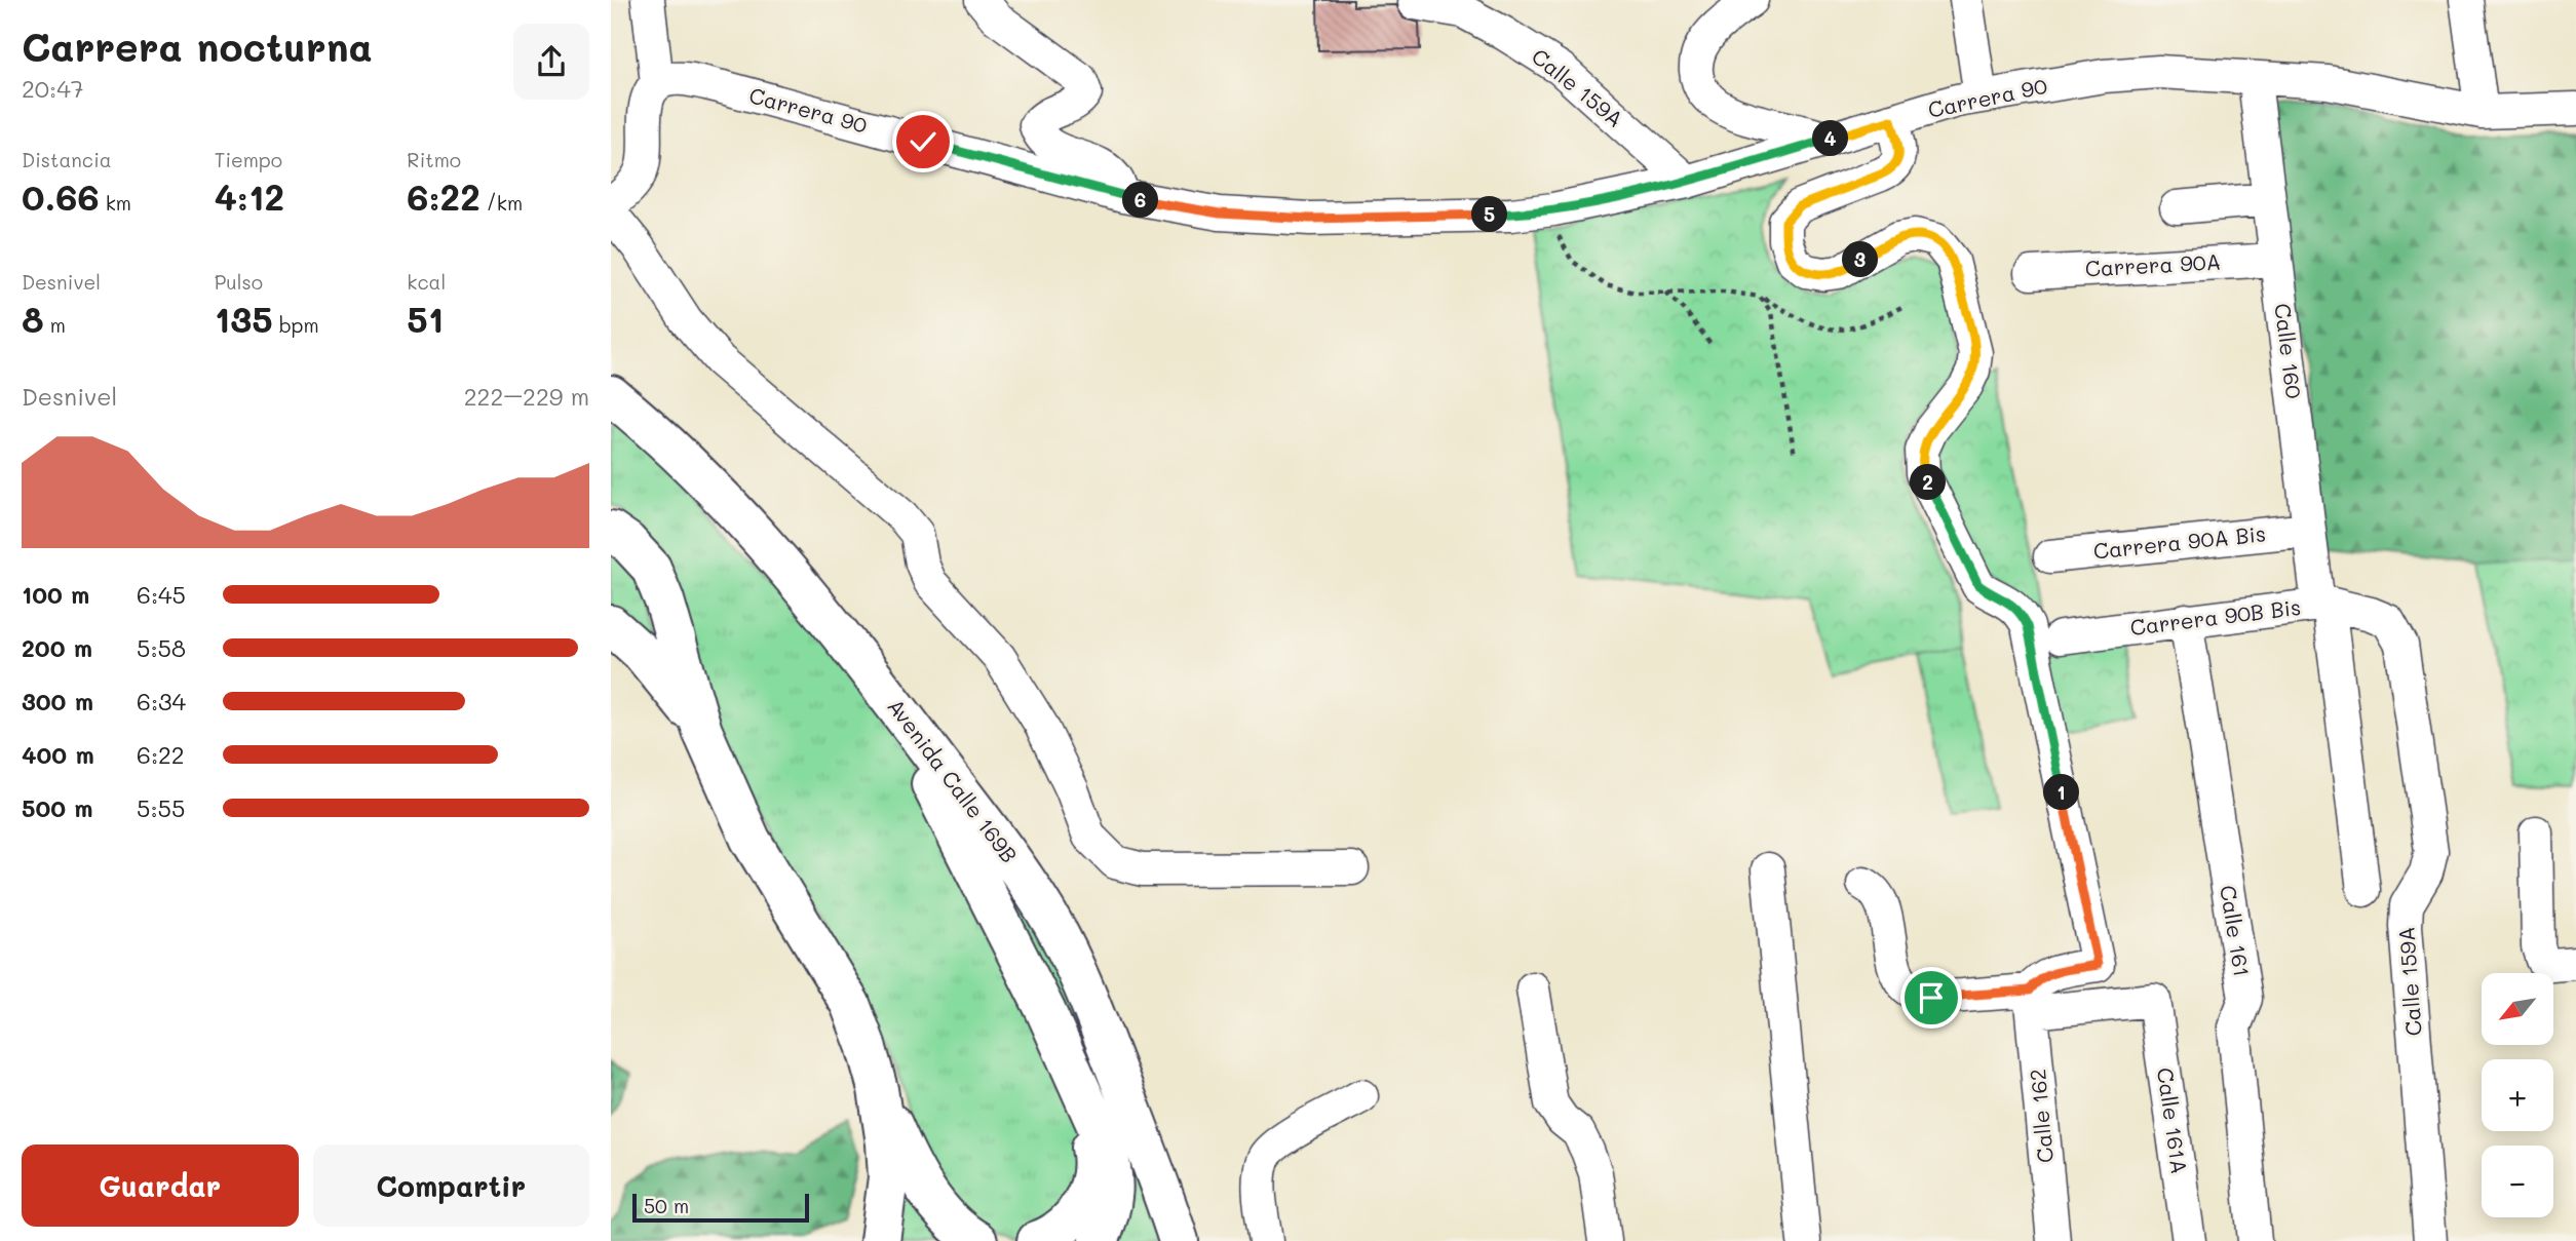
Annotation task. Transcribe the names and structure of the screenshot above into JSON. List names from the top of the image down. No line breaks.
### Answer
{"streets":{"main road":["Avenida Calle 169B"],"street":["Calle 159A","Carrera 90","Carrera 90A","Calle 160","Carrera 90A Bis","Carrera 90B Bis","Calle 161","Calle 162","Calle 161A"]},"crossings":[["Calle 159A","Carrera 90"],["Calle 159A","Carrera 90B Bis"],["Carrera 90A","Calle 160"],["Calle 160","Carrera 90A Bis"],["Calle 160","Carrera 90B Bis"],["Carrera 90B Bis","Calle 161"],["Calle 162","Calle 161A"]],"scale_bar":"50 m","north":"bottom left","page":{"heading":["Carrera nocturna","20:47"],"pins":["4","6","5","3","2","1"],"stats":[["Distancia","0.66 km"],["Tiempo","4:12"],["Ritmo","6:22 /km"],["Desnivel","8 m"],["Pulso","135 bpm"],["kcal","51"]],"chart":["Desnivel","222–229 m"],"list":[{"name":"100 m","note":"6:45"},{"name":"200 m","note":"5:58"},{"name":"300 m","note":"6:34"},{"name":"400 m","note":"6:22"},{"name":"500 m","note":"5:55"}],"map_buttons":["+","−"],"buttons":["Guardar","Compartir"],"scale":"50 m"}}
